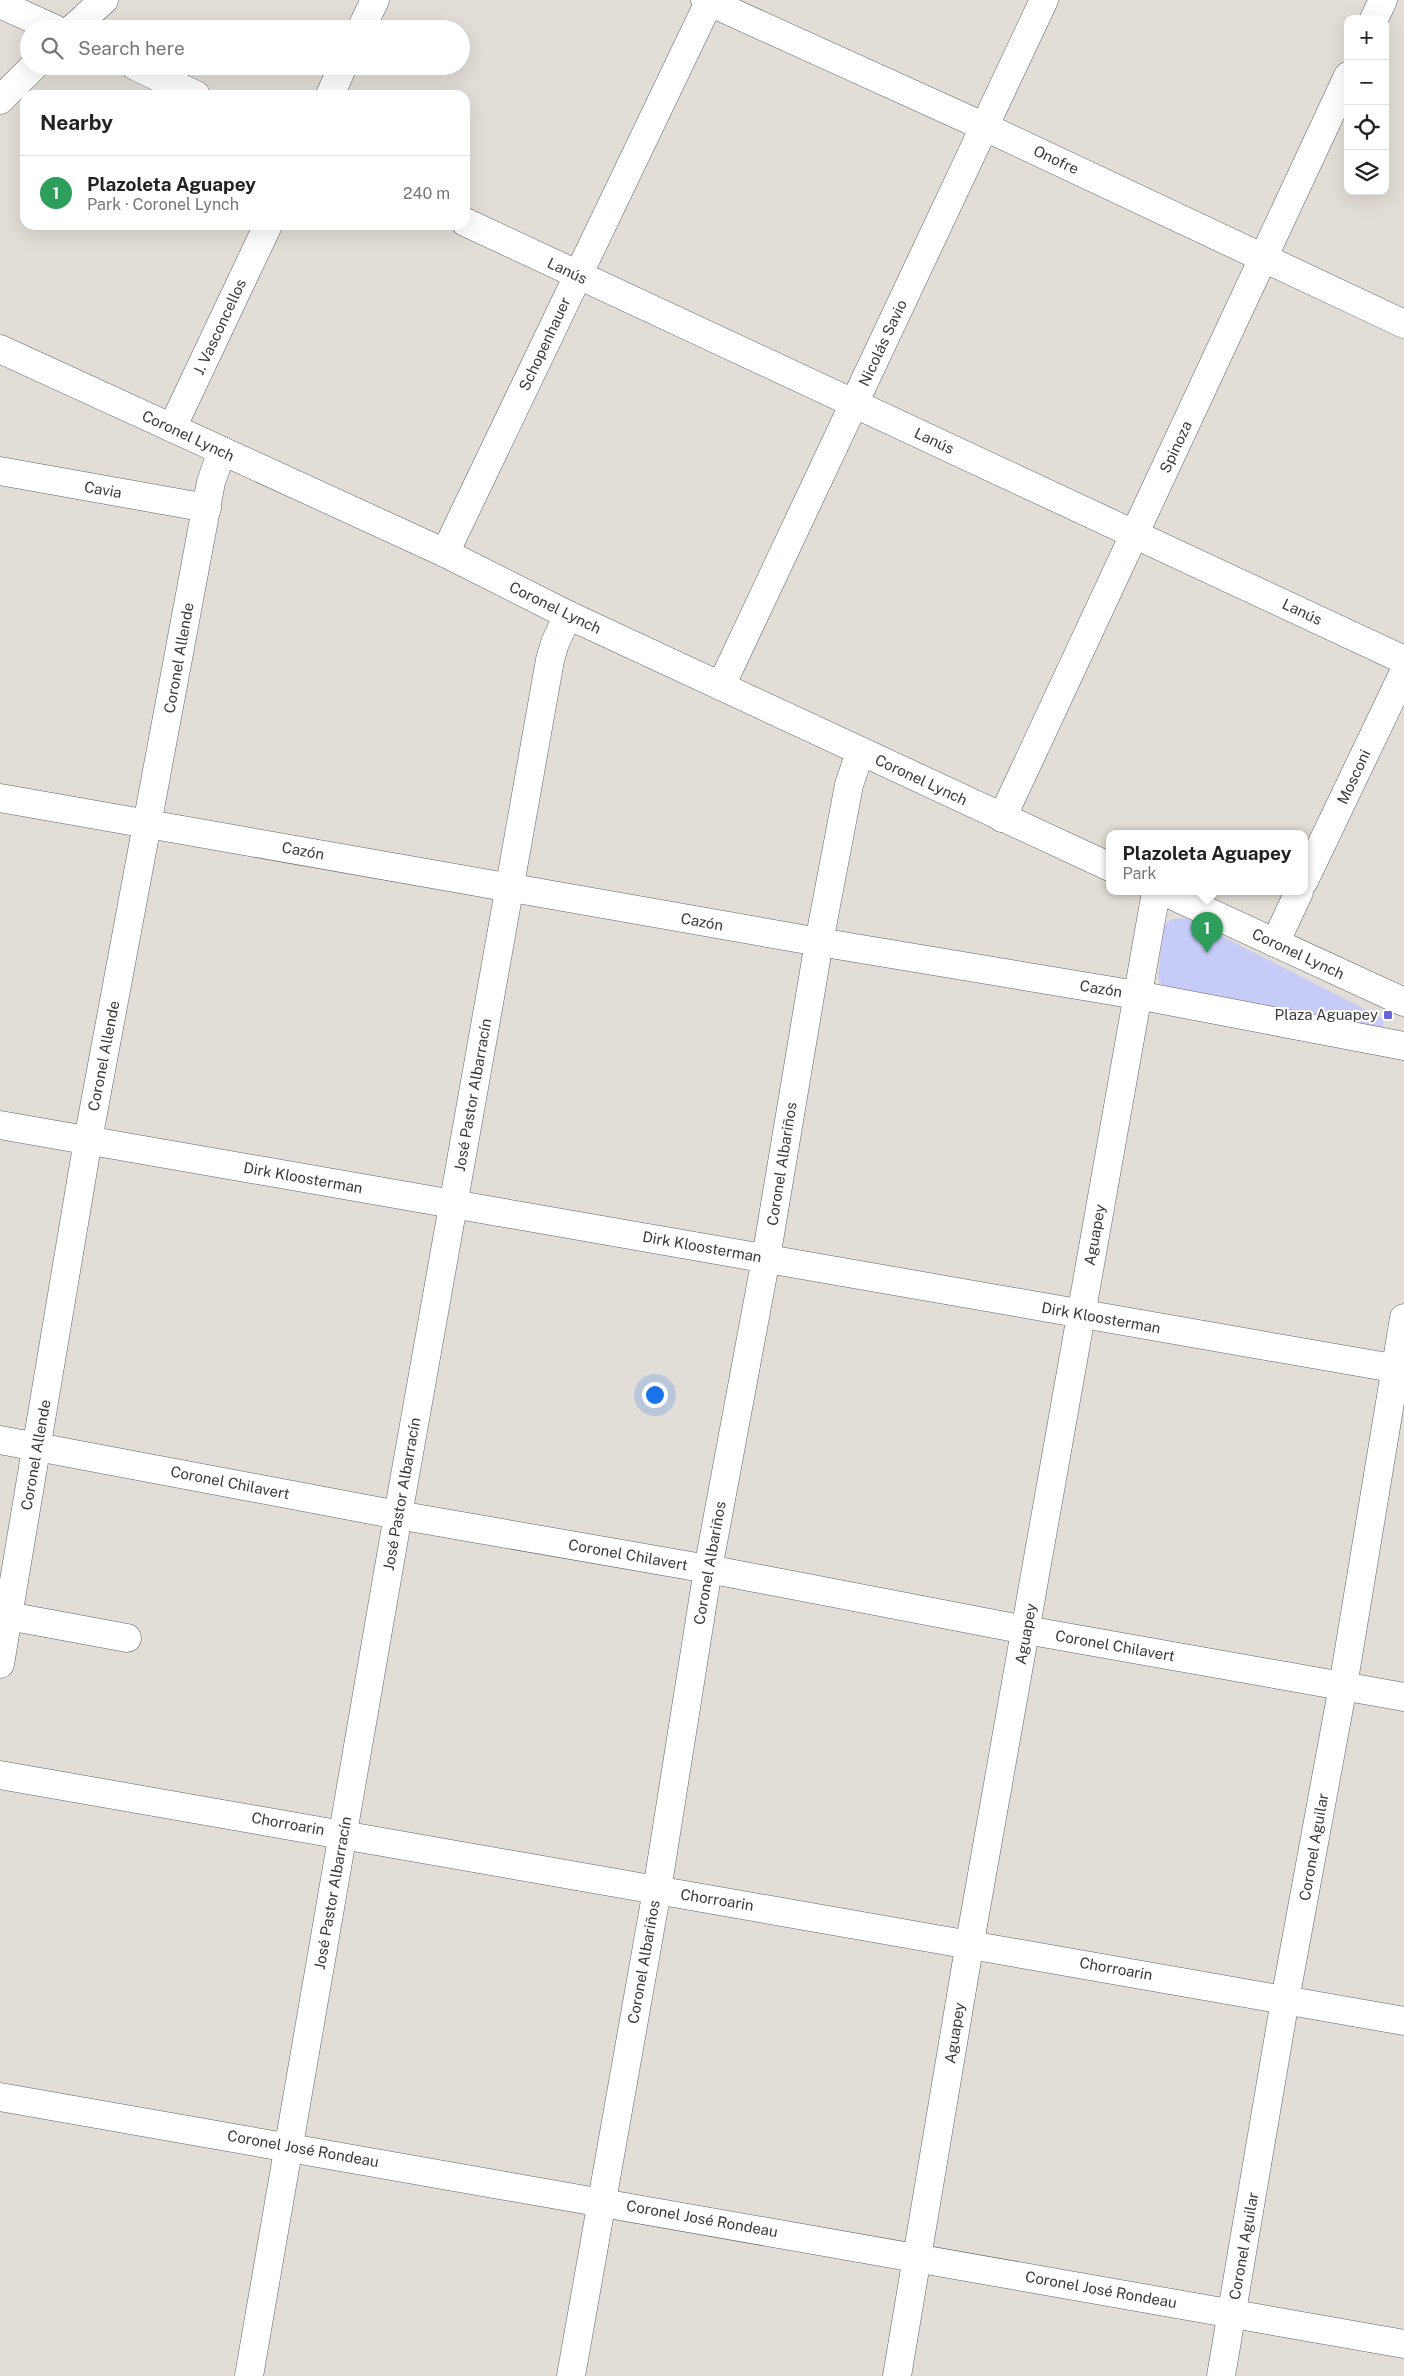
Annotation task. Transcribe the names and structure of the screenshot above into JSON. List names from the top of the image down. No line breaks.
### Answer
{"streets":{"street":["Onofre","Lanús","J. Vasconcellos","Nicolás Savio","Schopenhauer","Coronel Lynch","Spinoza","Cavia","Coronel Allende","Mosconi","Cazón","José Pastor Albarracín","Coronel Albariños","Dirk Kloosterman","Aguapey","Coronel Chilavert","Chorroarin","Coronel Aguilar","Coronel José Rondeau"]},"crossings":[["Onofre","Nicolás Savio"],["Onofre","Schopenhauer"],["Onofre","Spinoza"],["Lanús","Nicolás Savio"],["Lanús","Schopenhauer"],["Lanús","Spinoza"],["J. Vasconcellos","Coronel Lynch"],["Nicolás Savio","Coronel Lynch"],["Schopenhauer","Coronel Lynch"],["Coronel Lynch","Spinoza"],["Coronel Lynch","Coronel Allende"],["Coronel Lynch","José Pastor Albarracín"],["Coronel Lynch","Coronel Albariños"],["Cavia","Coronel Allende"],["Coronel Allende","Cazón"],["Coronel Allende","Dirk Kloosterman"],["Coronel Allende","Coronel Chilavert"],["Cazón","José Pastor Albarracín"],["Cazón","Coronel Albariños"],["Cazón","Aguapey"],["José Pastor Albarracín","Dirk Kloosterman"],["José Pastor Albarracín","Coronel Chilavert"],["José Pastor Albarracín","Chorroarin"],["José Pastor Albarracín","Coronel José Rondeau"],["Coronel Albariños","Dirk Kloosterman"],["Coronel Albariños","Coronel Chilavert"],["Coronel Albariños","Chorroarin"],["Coronel Albariños","Coronel José Rondeau"],["Dirk Kloosterman","Aguapey"],["Dirk Kloosterman","Coronel Aguilar"],["Aguapey","Coronel Chilavert"],["Aguapey","Chorroarin"],["Aguapey","Coronel José Rondeau"],["Coronel Chilavert","Coronel Aguilar"],["Chorroarin","Coronel Aguilar"],["Coronel Aguilar","Coronel José Rondeau"]],"places":{"transit":["Plaza Aguapey"]},"page":{"map_buttons":["+","−"],"search":"Search here","heading":"Nearby","list":[{"mark":"1","name":"Plazoleta Aguapey","note":"Park · Coronel Lynch","value":"240 m"}],"popup":["Plazoleta Aguapey","Park"],"pins":"1"}}
